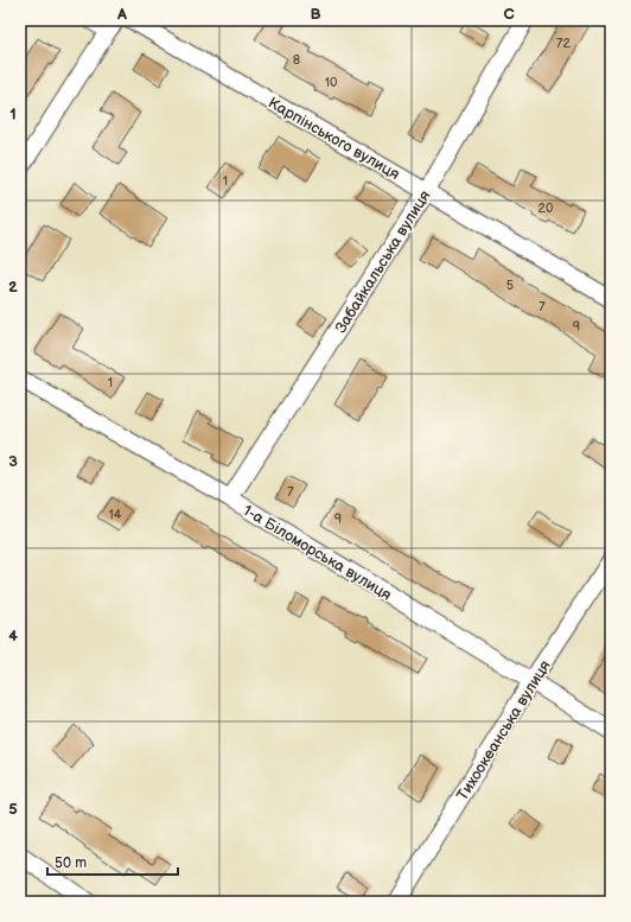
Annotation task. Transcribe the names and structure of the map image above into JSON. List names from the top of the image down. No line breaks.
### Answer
{"streets":{"street":["Карпінського вулиця","Забайкальська вулиця","1-а Біломорська вулиця","Тихоокеанська вулиця"]},"crossings":[["Карпінського вулиця","Забайкальська вулиця"],["Забайкальська вулиця","1-а Біломорська вулиця"],["1-а Біломорська вулиця","Тихоокеанська вулиця"]],"house_numbers":["72","8","10","1","20","5","7","9","1","7","14","9"],"scale_bar":"50 m","grid":{"columns":["A","B","C"],"rows":["1","2","3","4","5"]}}
